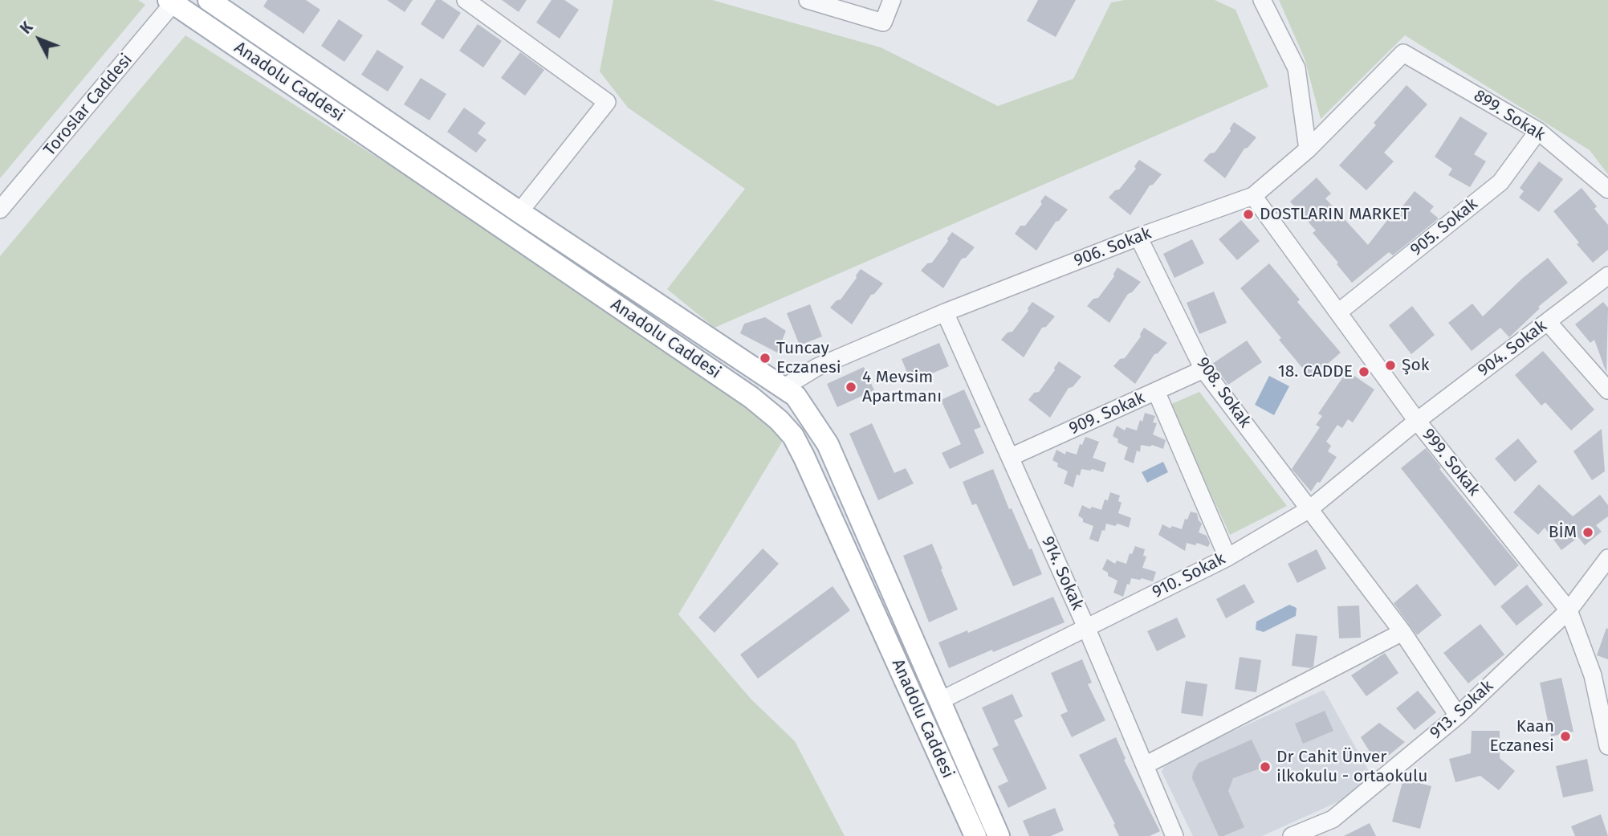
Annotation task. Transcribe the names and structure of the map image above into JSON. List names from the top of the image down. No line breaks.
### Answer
{"streets":{"main road":["Anadolu Caddesi"],"street":["Toroslar Caddesi","899. Sokak","905. Sokak","906. Sokak","904. Sokak","908. Sokak","909. Sokak","999. Sokak","914. Sokak","910. Sokak","913. Sokak"]},"crossings":[["Anadolu Caddesi","Toroslar Caddesi"],["Anadolu Caddesi","906. Sokak"],["Anadolu Caddesi","910. Sokak"],["899. Sokak","905. Sokak"],["899. Sokak","906. Sokak"],["905. Sokak","999. Sokak"],["906. Sokak","908. Sokak"],["906. Sokak","999. Sokak"],["906. Sokak","914. Sokak"],["904. Sokak","999. Sokak"],["904. Sokak","910. Sokak"],["908. Sokak","909. Sokak"],["908. Sokak","910. Sokak"],["908. Sokak","913. Sokak"],["909. Sokak","914. Sokak"],["999. Sokak","910. Sokak"],["999. Sokak","913. Sokak"],["914. Sokak","910. Sokak"]],"places":["DOSTLARIN MARKET","Tuncay Eczanesi","Şok","18. CADDE","4 Mevsim Apartmanı","BİM","Kaan Eczanesi","Dr Cahit Ünver ilkokulu - ortaokulu"],"north":"top left"}
